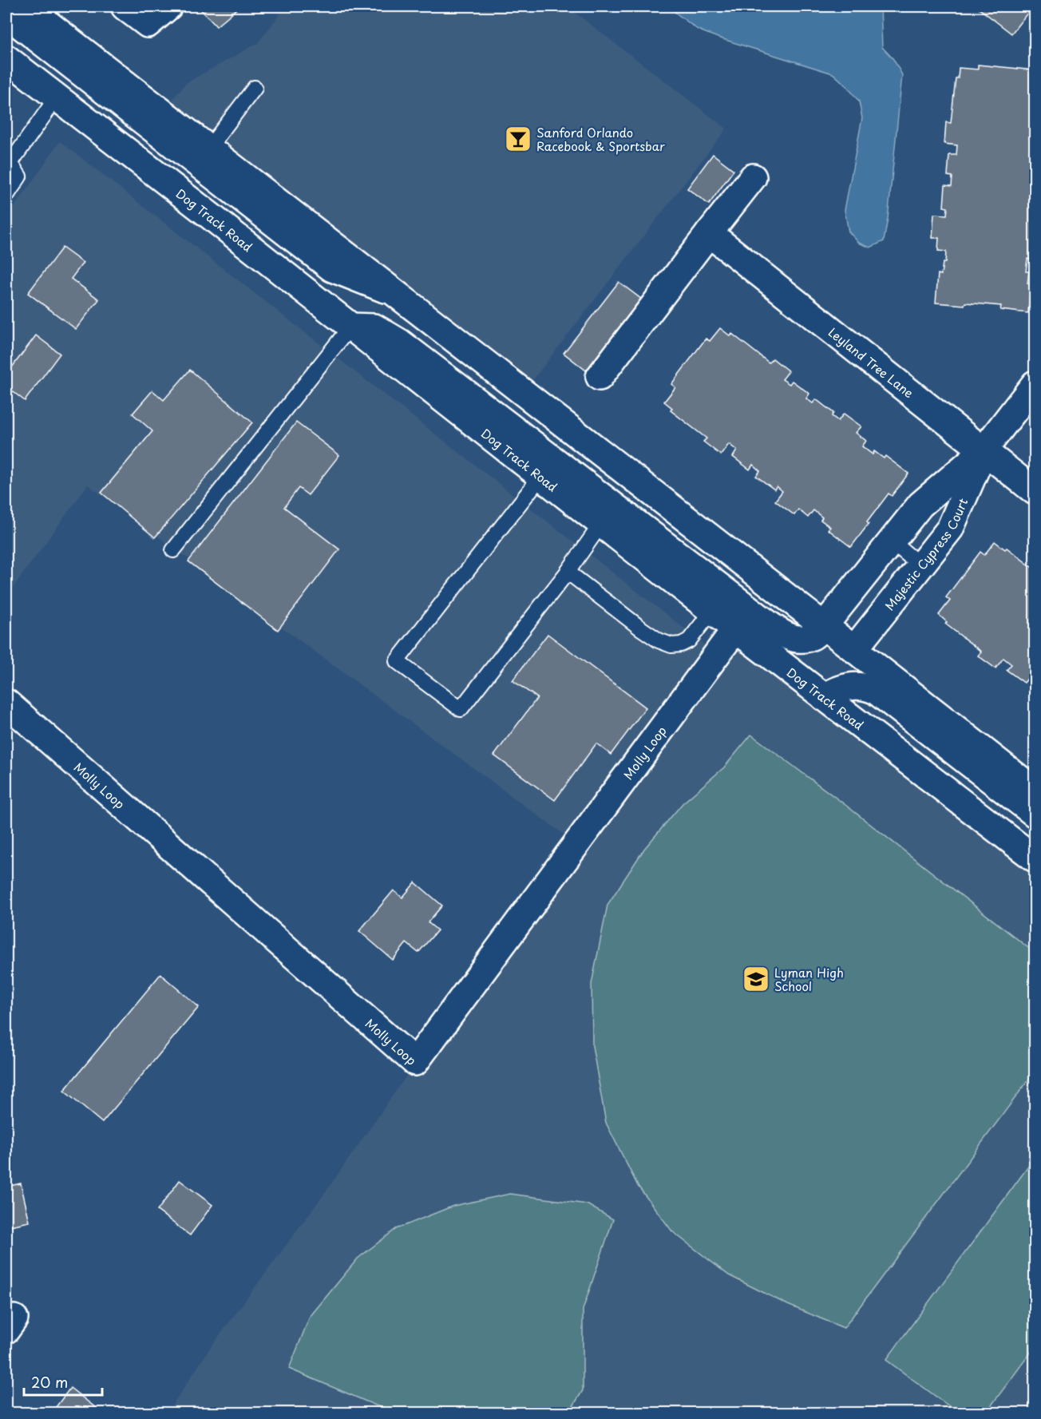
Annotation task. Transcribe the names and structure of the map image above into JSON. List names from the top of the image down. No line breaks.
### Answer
{"streets":{"street":["Dog Track Road","Leyland Tree Lane","Majestic Cypress Court","Molly Loop"]},"crossings":[["Dog Track Road","Molly Loop"],["Leyland Tree Lane","Majestic Cypress Court"]],"places":{"bar":["Sanford Orlando Racebook & Sportsbar"],"school or university":["Lyman High School"]},"scale_bar":"20 m"}
